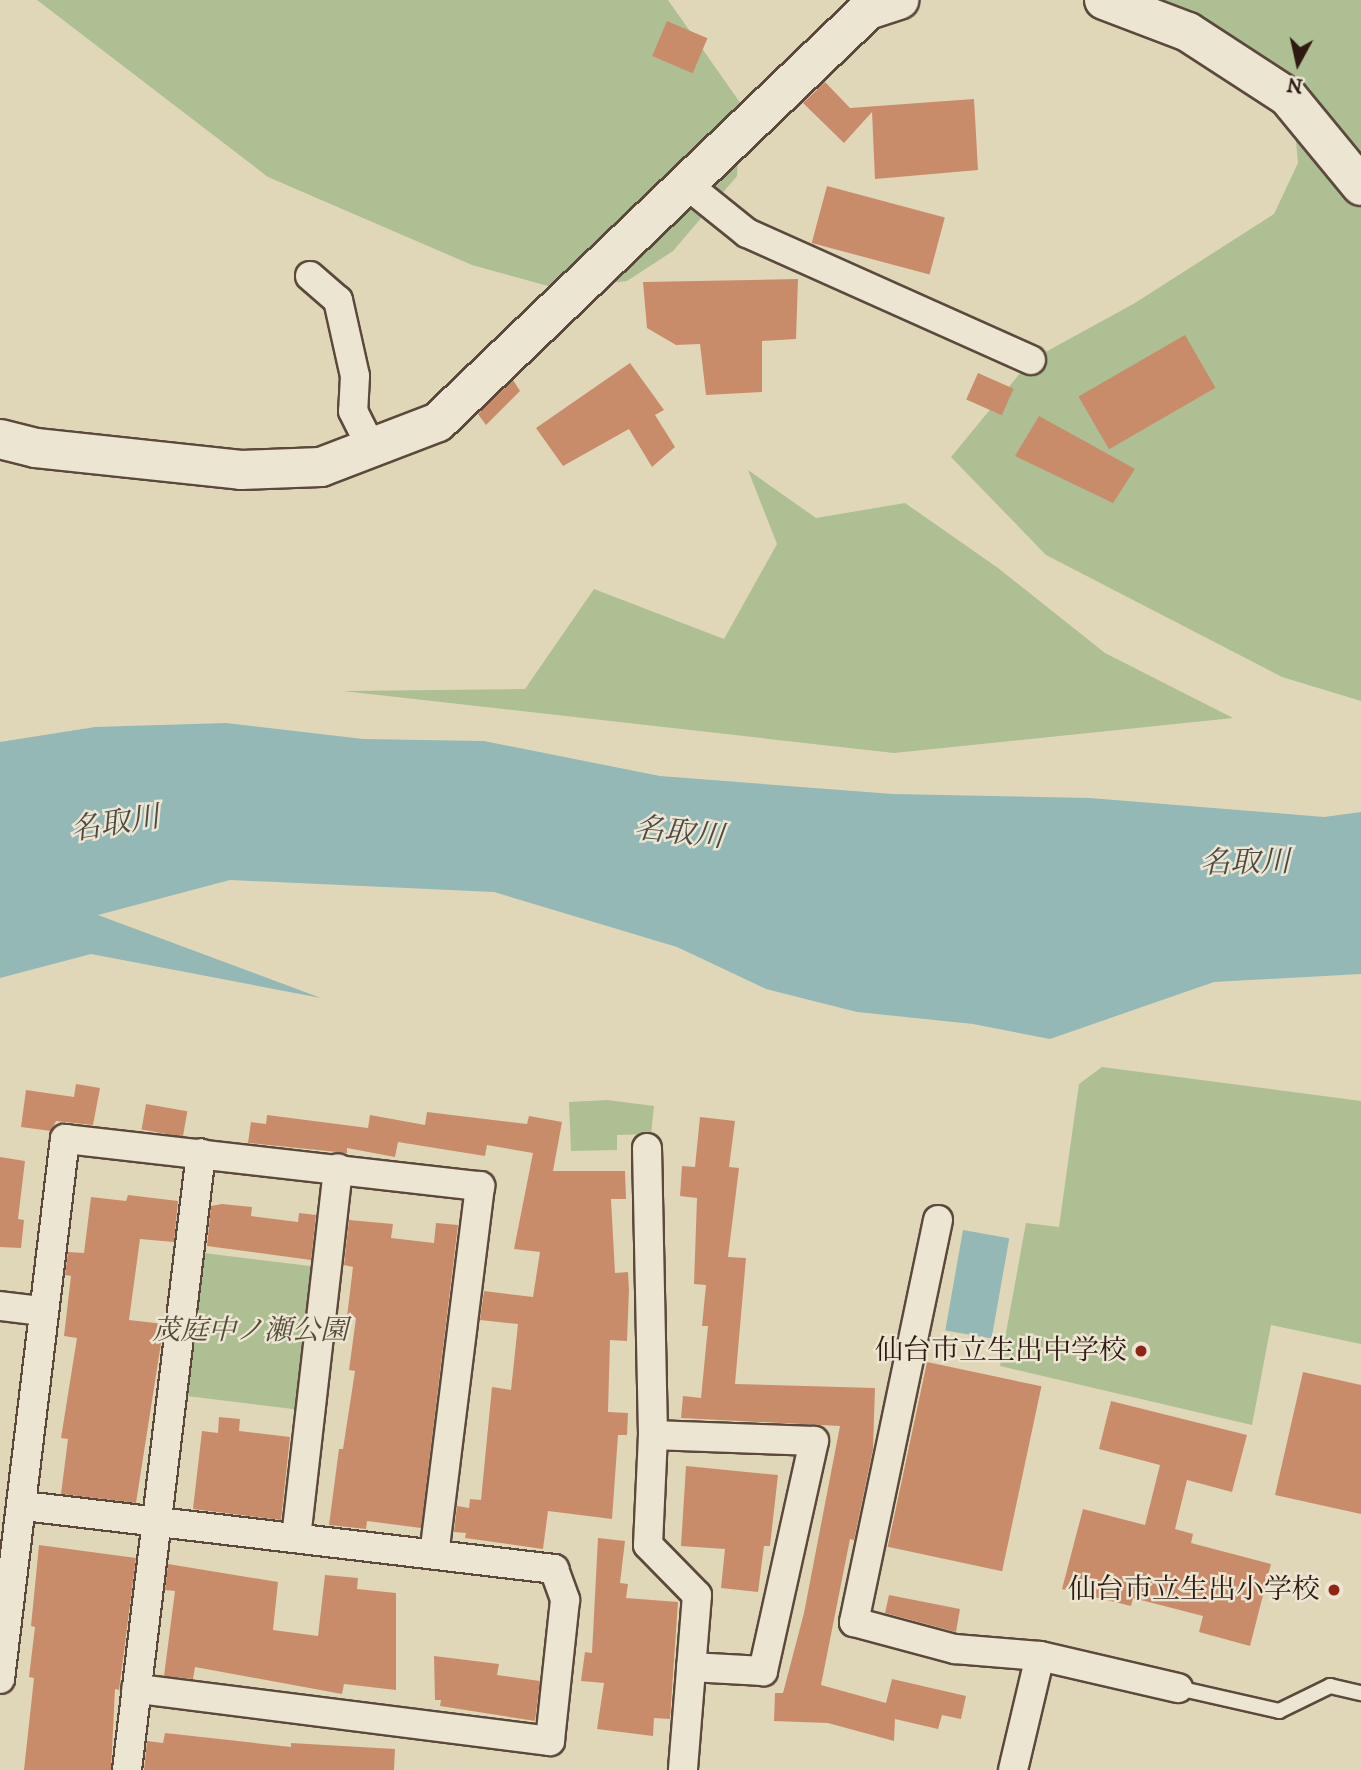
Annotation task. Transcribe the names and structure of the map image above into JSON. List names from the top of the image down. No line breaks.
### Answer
{"water":["名取川"],"parks":["茂庭中ノ瀬公園"],"places":["仙台市立生出中学校","仙台市立生出小学校"],"north":"bottom"}
